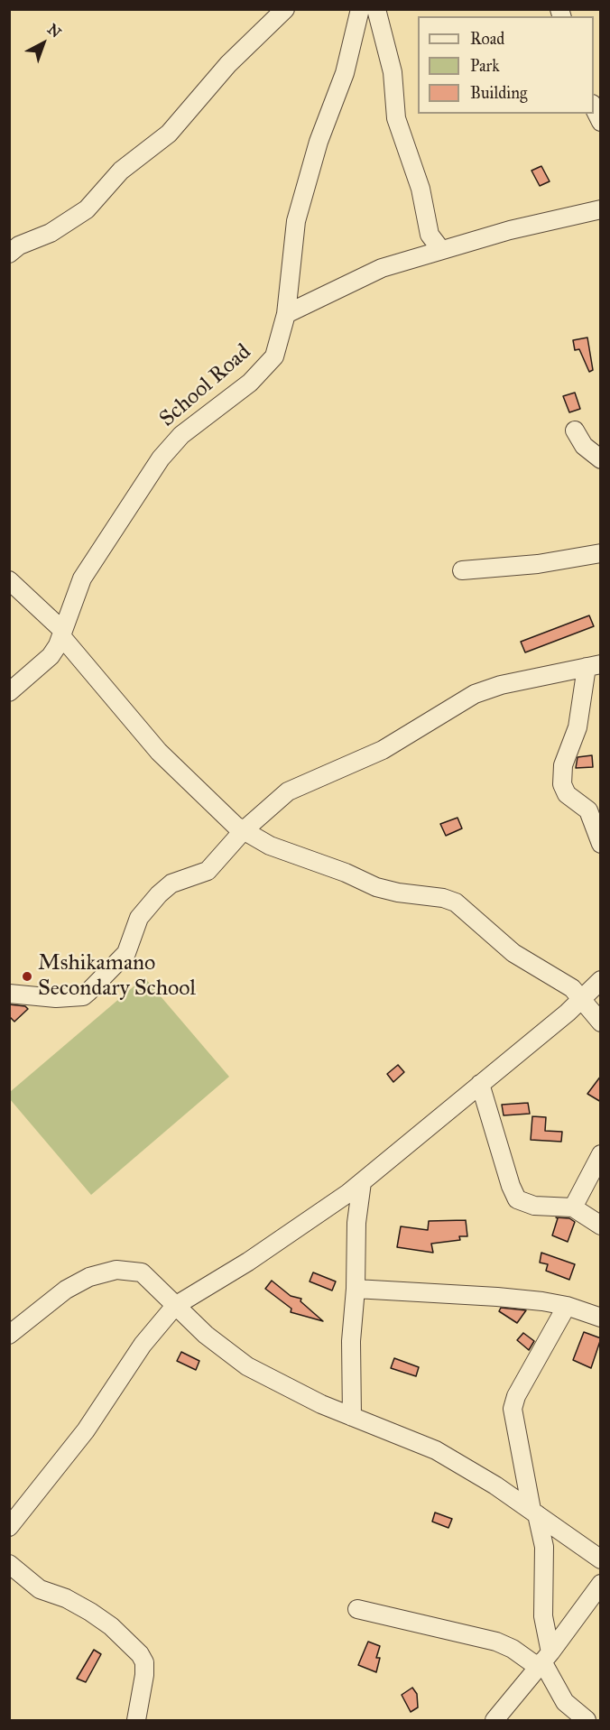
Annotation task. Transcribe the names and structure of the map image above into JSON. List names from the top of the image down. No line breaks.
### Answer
{"streets":{"street":["School Road"]},"places":["Mshikamano Secondary School"],"legend":["Road","Park","Building"],"north":"top right"}
